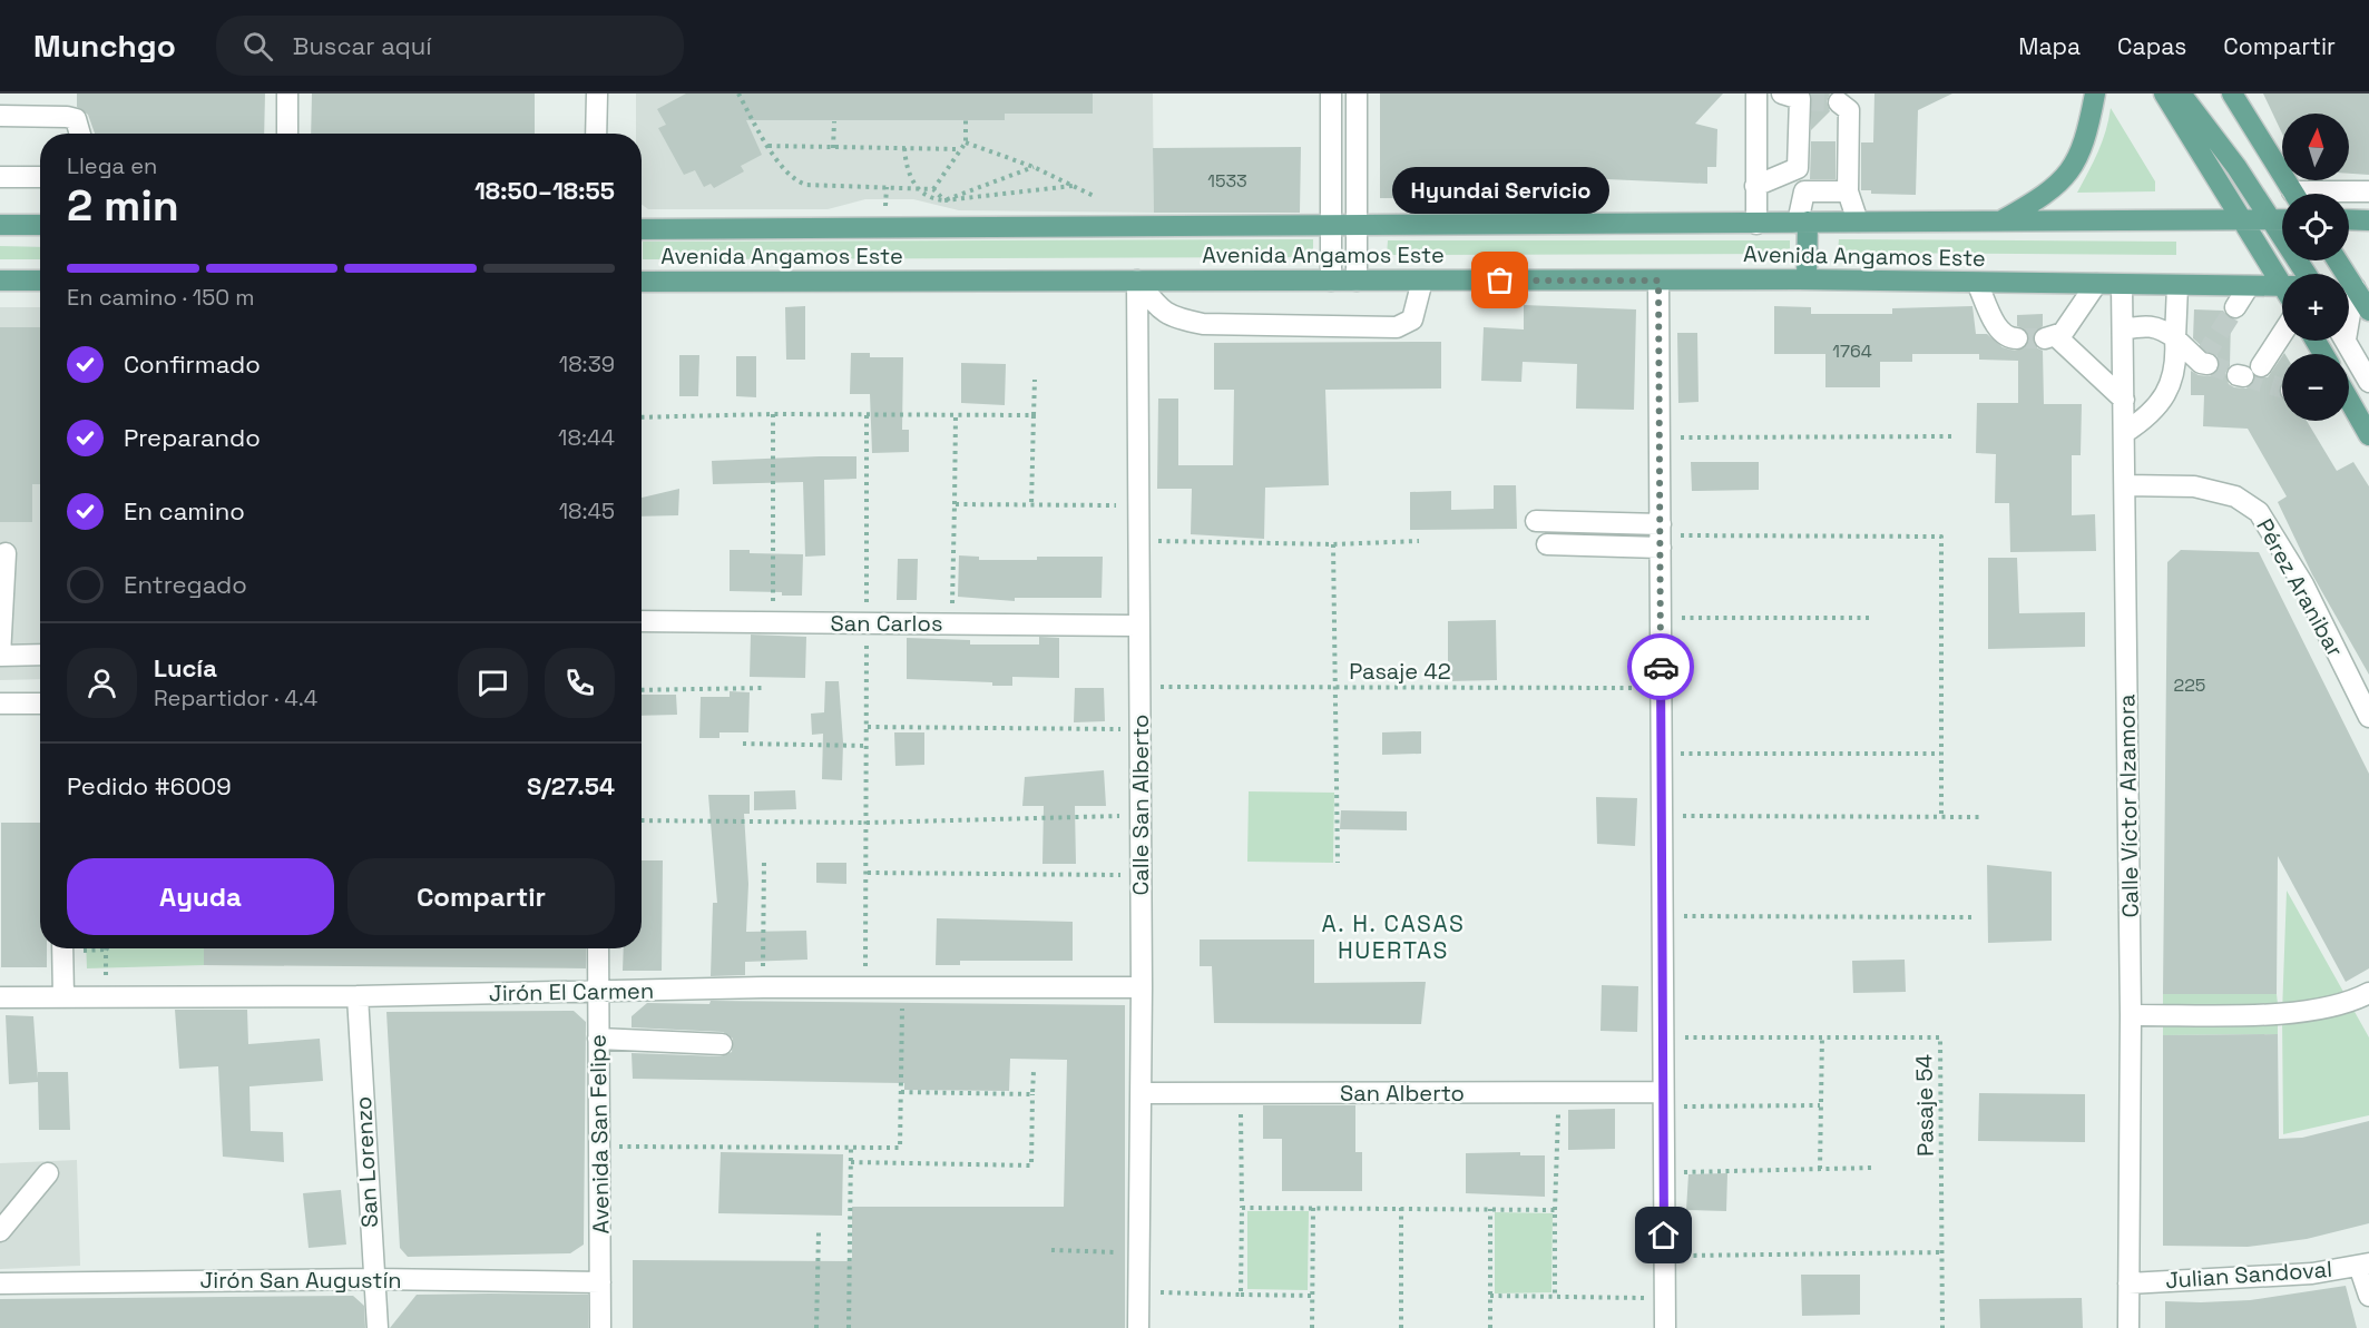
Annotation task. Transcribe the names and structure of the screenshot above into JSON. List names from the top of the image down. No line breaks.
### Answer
{"streets":{"main road":["Avenida Angamos Este"],"street":["Pérez Aranibar","San Carlos","Calle San Alberto","Calle Víctor Alzamora","Jirón El Carmen","San Alberto","Avenida San Felipe","San Lorenzo","Julian Sandoval","Jirón San Augustín"],"path":["Pasaje 42","Pasaje 54"]},"crossings":[["Avenida Angamos Este","Calle San Alberto"],["Avenida Angamos Este","Calle Víctor Alzamora"],["Pérez Aranibar","Calle Víctor Alzamora"],["San Carlos","Calle San Alberto"],["Pasaje 42","Calle San Alberto"],["Calle San Alberto","Jirón El Carmen"],["Calle San Alberto","San Alberto"],["Calle Víctor Alzamora","Julian Sandoval"],["Jirón El Carmen","Avenida San Felipe"],["Jirón El Carmen","San Lorenzo"],["Avenida San Felipe","Jirón San Augustín"],["San Lorenzo","Jirón San Augustín"]],"districts":["A. H. CASAS HUERTAS"],"places":["Hyundai Servicio"],"house_numbers":["1533","1764","225"],"north":"top","page":{"header":"Munchgo","search":"Buscar aquí","nav":["Mapa","Capas","Compartir"],"map_buttons":["+","−"],"heading":["2 min","Llega en","18:50–18:55"],"panel":["Lucía","Repartidor · 4.4","Pedido #6009","S/27.54"],"bubble":"Hyundai Servicio","bar":"En camino · 150 m","list":[["Confirmado","18:39"],["Preparando","18:44"],["En camino","18:45"],"Entregado"],"buttons":["Ayuda","Compartir"]}}
